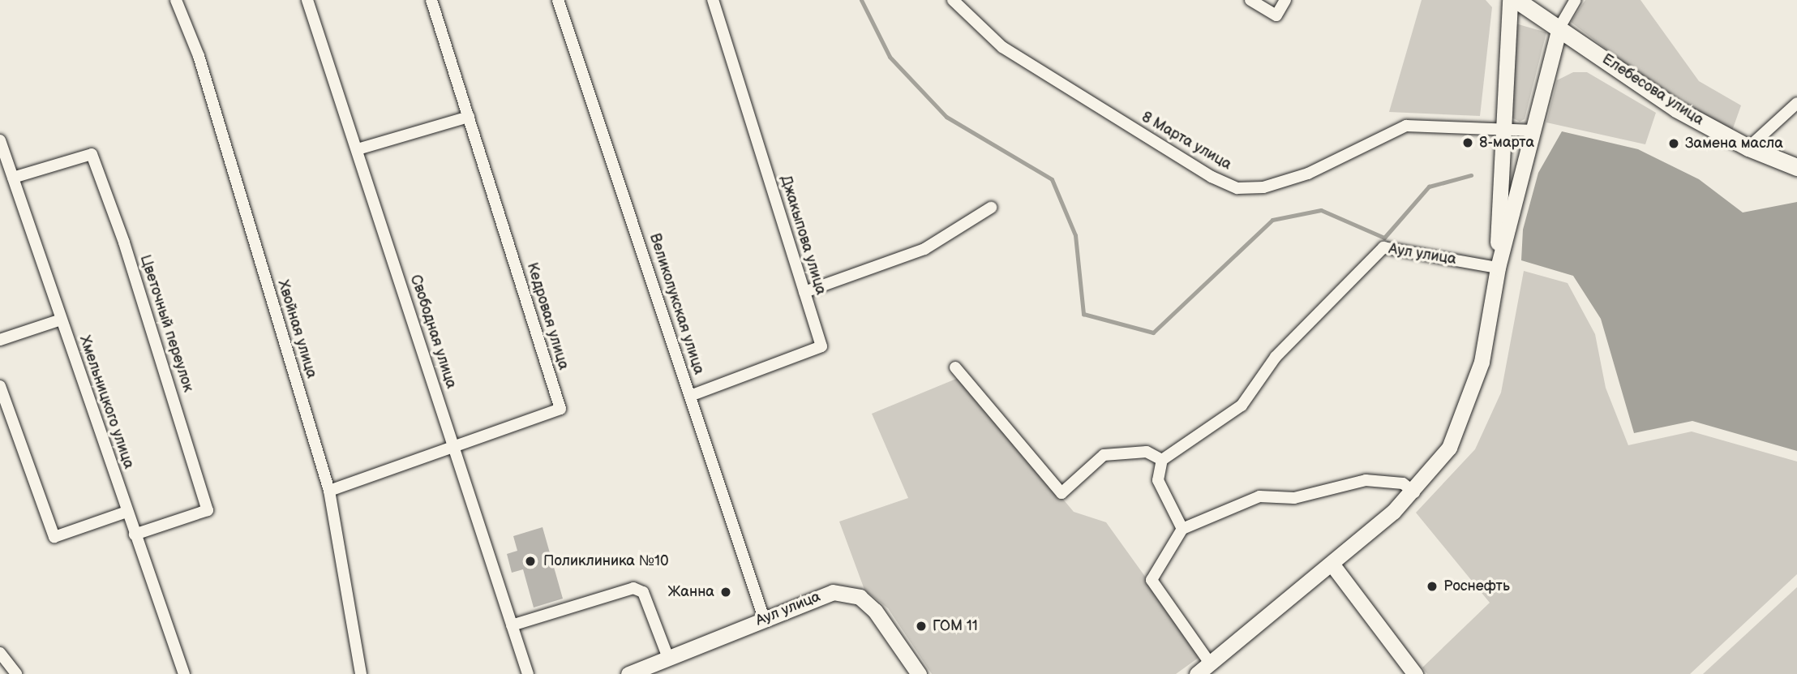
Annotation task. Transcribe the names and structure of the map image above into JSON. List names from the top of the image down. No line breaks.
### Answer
{"streets":{"main road":["Елебесова улица","Аул улица"],"street":["8 Марта улица","Джакыпова улица","Великолукская улица","Кедровая улица","Цветочный переулок","Хвойная улица","Свободная улица","Хмельницкого улица"]},"crossings":[["Джакыпова улица","Великолукская улица"],["Аул улица","Великолукская улица"],["Кедровая улица","Хвойная улица"],["Кедровая улица","Свободная улица"],["Цветочный переулок","Хмельницкого улица"]],"places":["8-марта","Замена масла","Поликлиника №10","Роснефть","Жанна","ГОМ 11"]}
